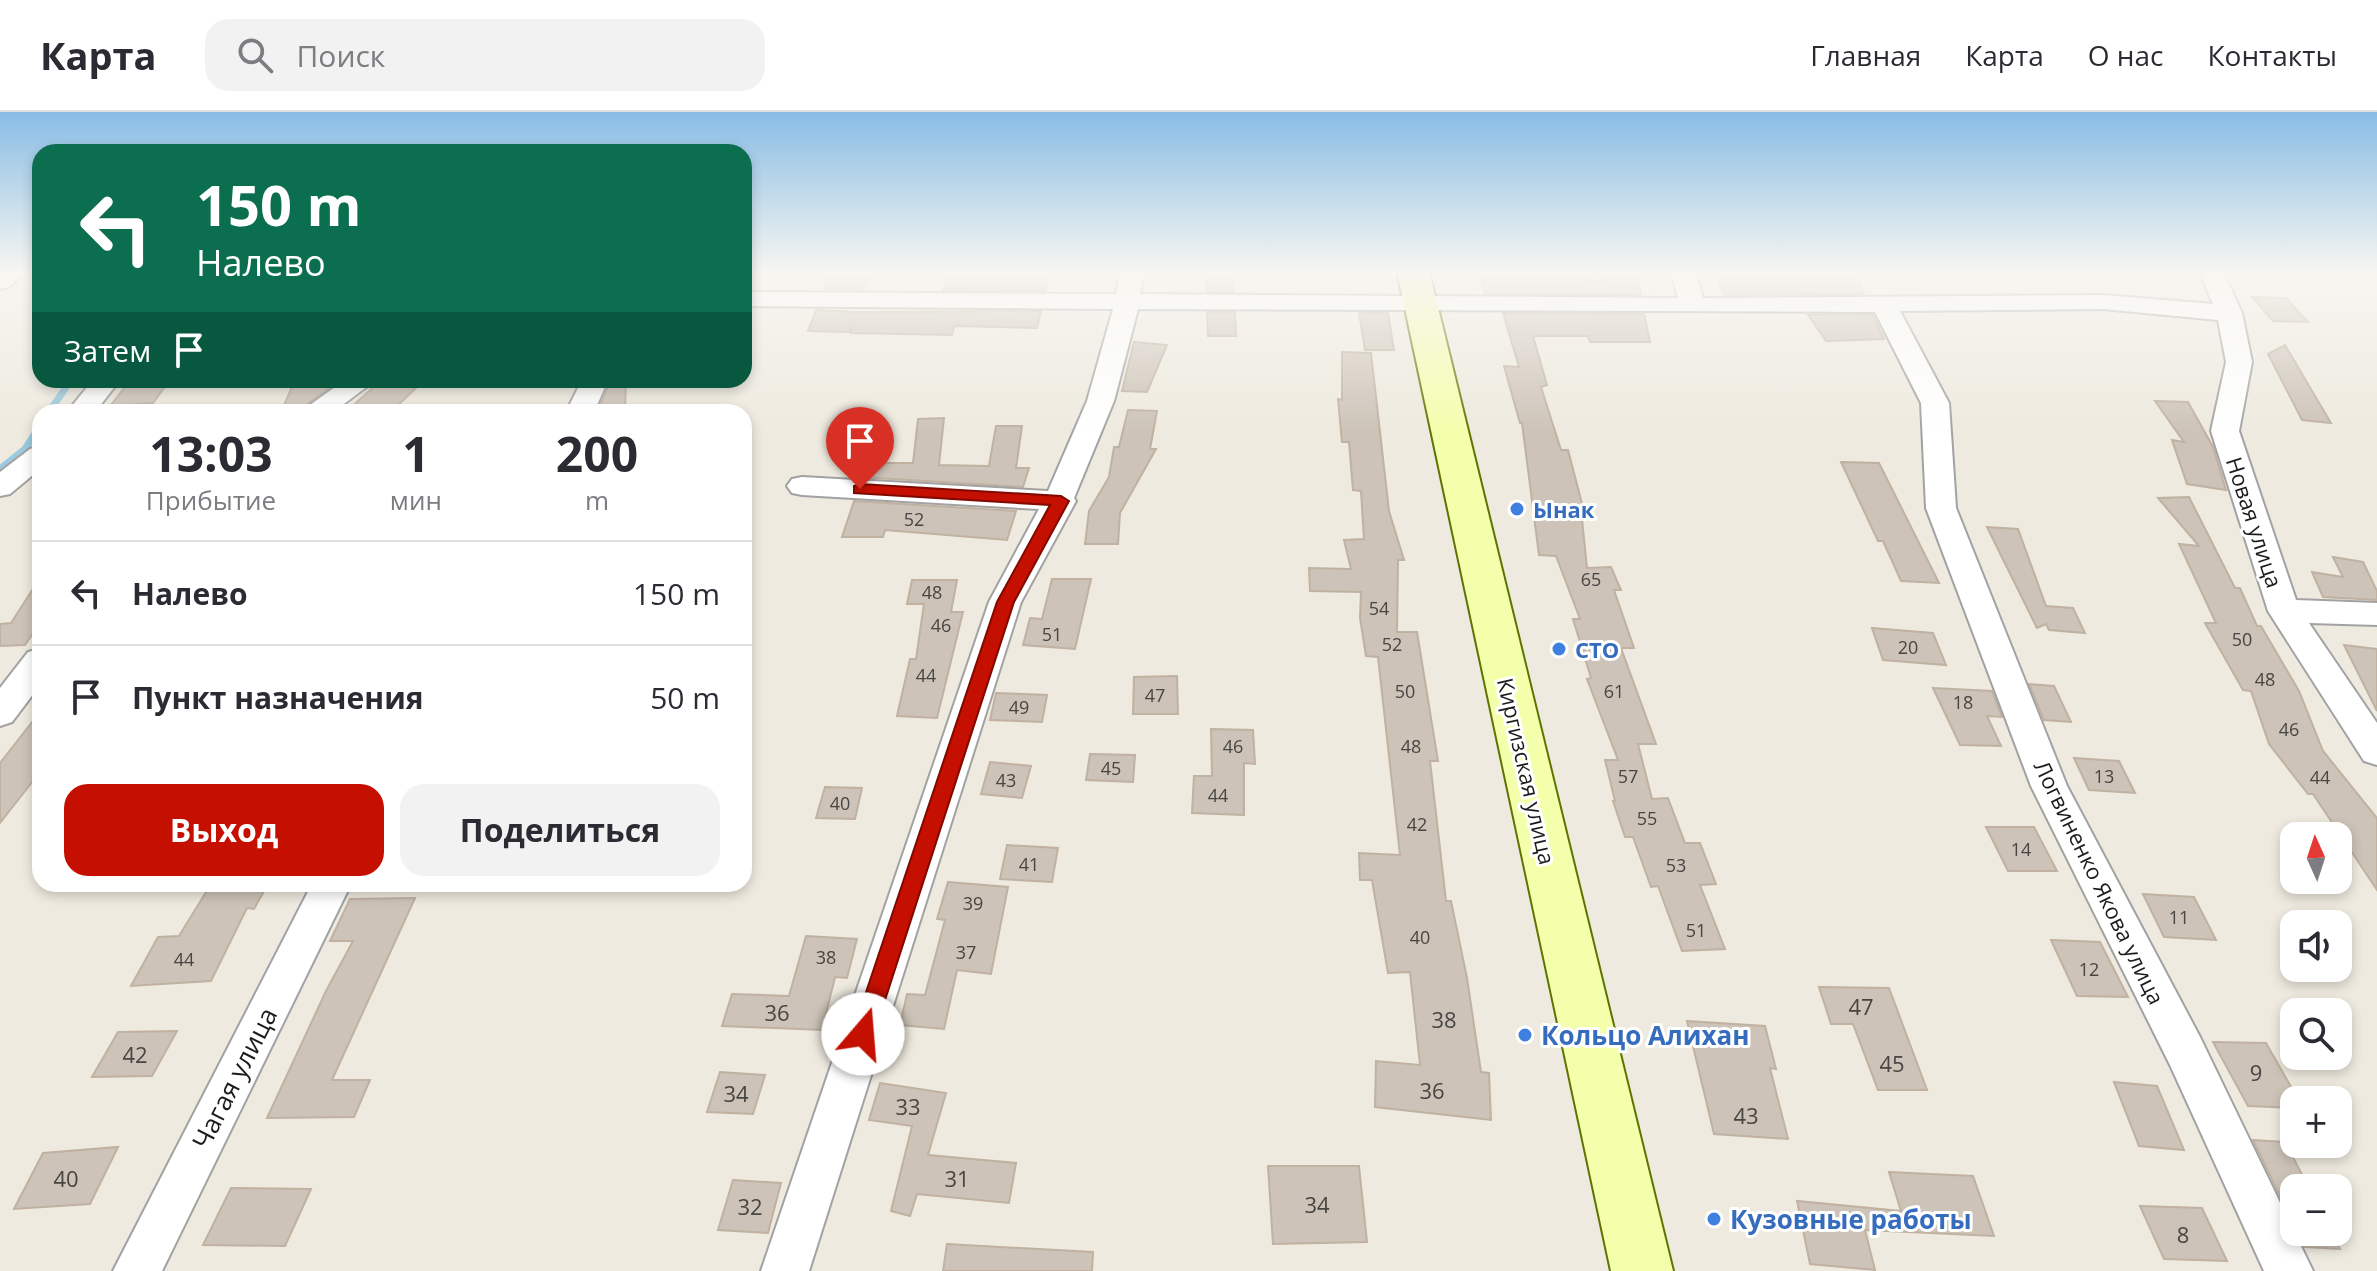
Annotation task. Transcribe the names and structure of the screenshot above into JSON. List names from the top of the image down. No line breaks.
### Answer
{"streets":{"main road":["Киргизская улица"],"street":["Новая улица","Логвиненко Якова улица","Чагая улица"]},"places":["Ынак","СТО","Кольцо Алихан","Кузовные работы"],"house_numbers":["52","65","48","54","46","51","50","52","20","44","48","50","61","47","18","49","46","46","48","45","57","13","44","43","44","40","55","42","14","41","53","39","11","51","40","37","38","44","12","47","36","38","42","45","9","36","34","33","43","40","31","34","32","8"],"north":"top","page":{"header":"Карта","search":"Поиск","nav":["Главная","Карта","О нас","Контакты"],"turn":["150 m","Налево"],"then":"Затем","eta":["13:03","Прибытие","1","мин","200","m"],"list":[{"name":"Налево","value":"150 m"},{"name":"Пункт назначения","value":"50 m"}],"buttons":["Выход","Поделиться"],"map_buttons":["+","−"]}}
